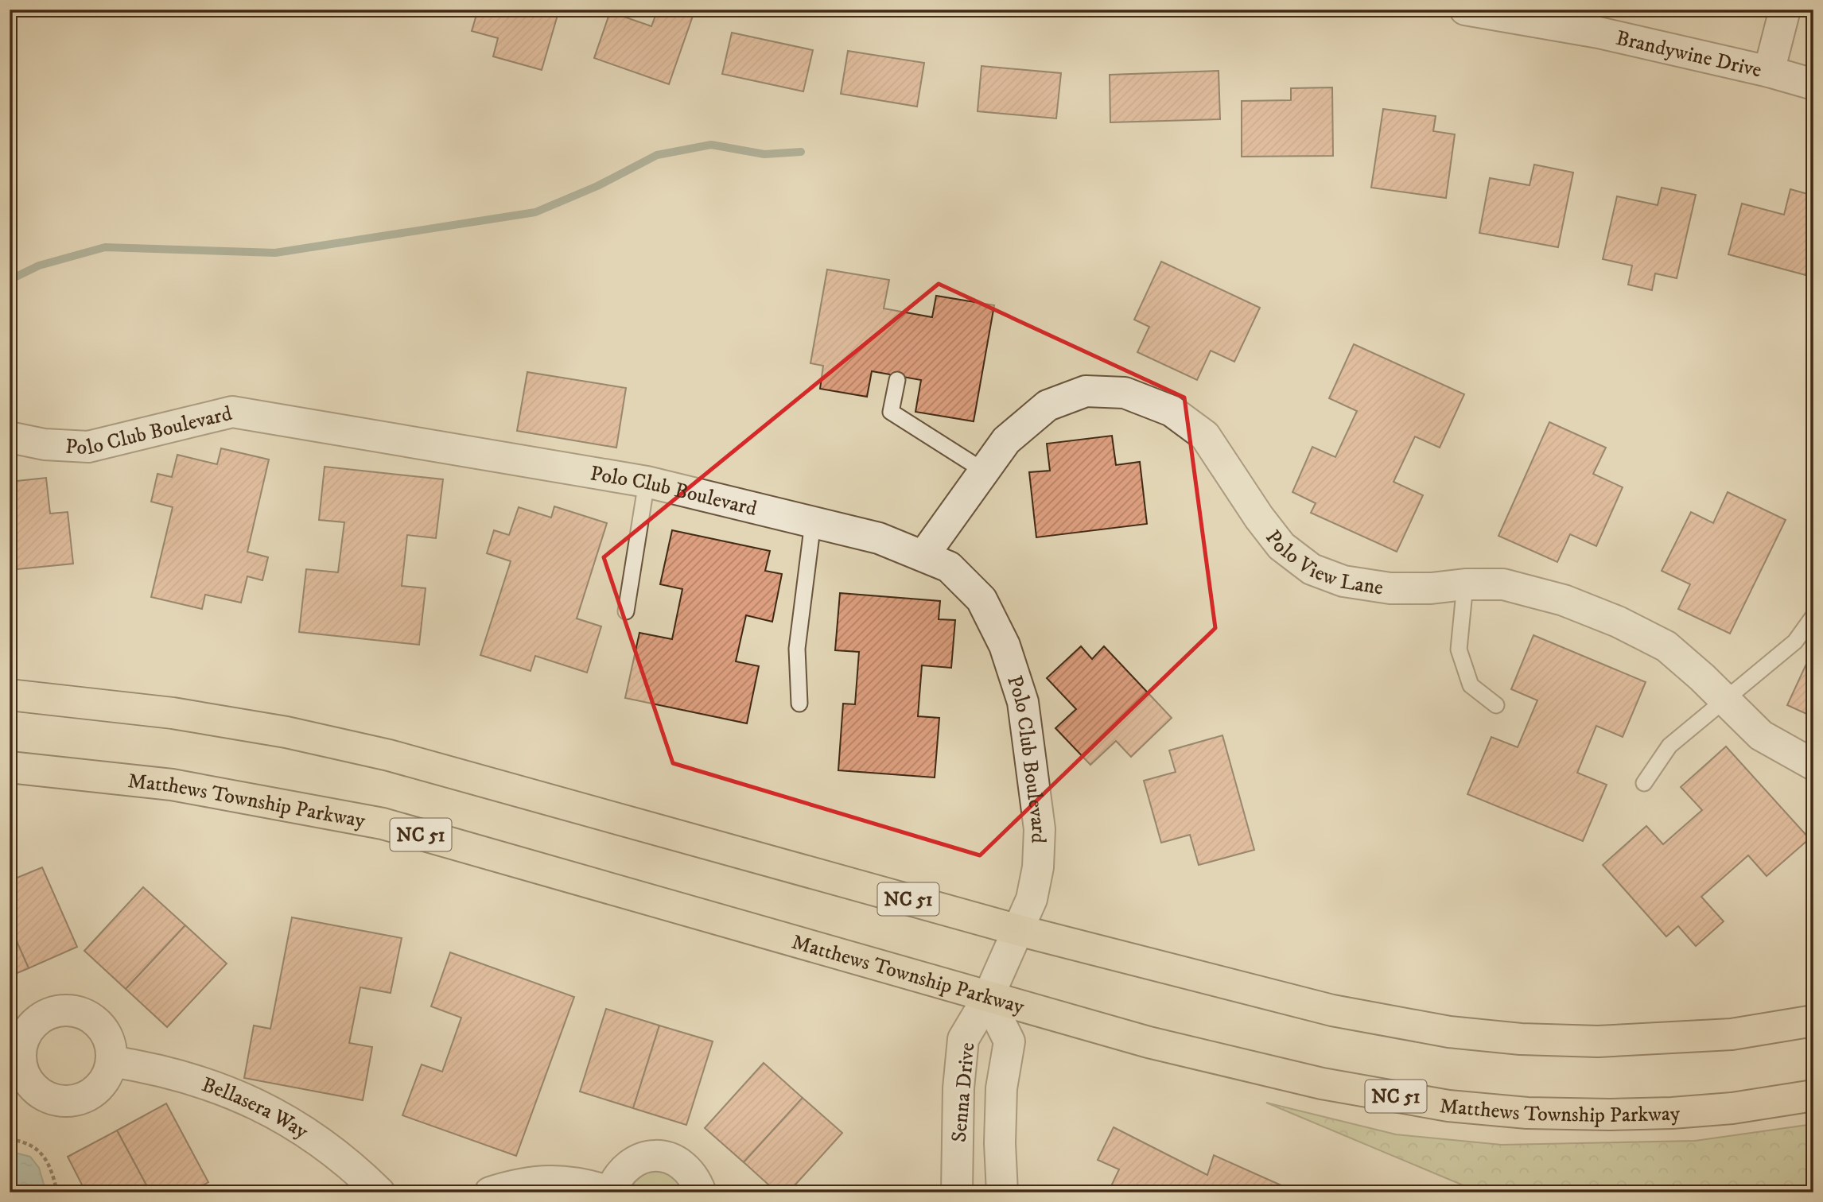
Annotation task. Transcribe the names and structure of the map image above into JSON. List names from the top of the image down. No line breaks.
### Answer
{"streets":{"main road":["Matthews Township Parkway","NC 51"],"street":["Brandywine Drive","Polo Club Boulevard","Polo View Lane","Senna Drive","Bellasera Way"]},"crossings":[["Polo Club Boulevard","Polo View Lane"],["Polo Club Boulevard","NC 51"],["Polo Club Boulevard","Senna Drive"],["Matthews Township Parkway","Senna Drive"],["NC 51","Senna Drive"]]}
